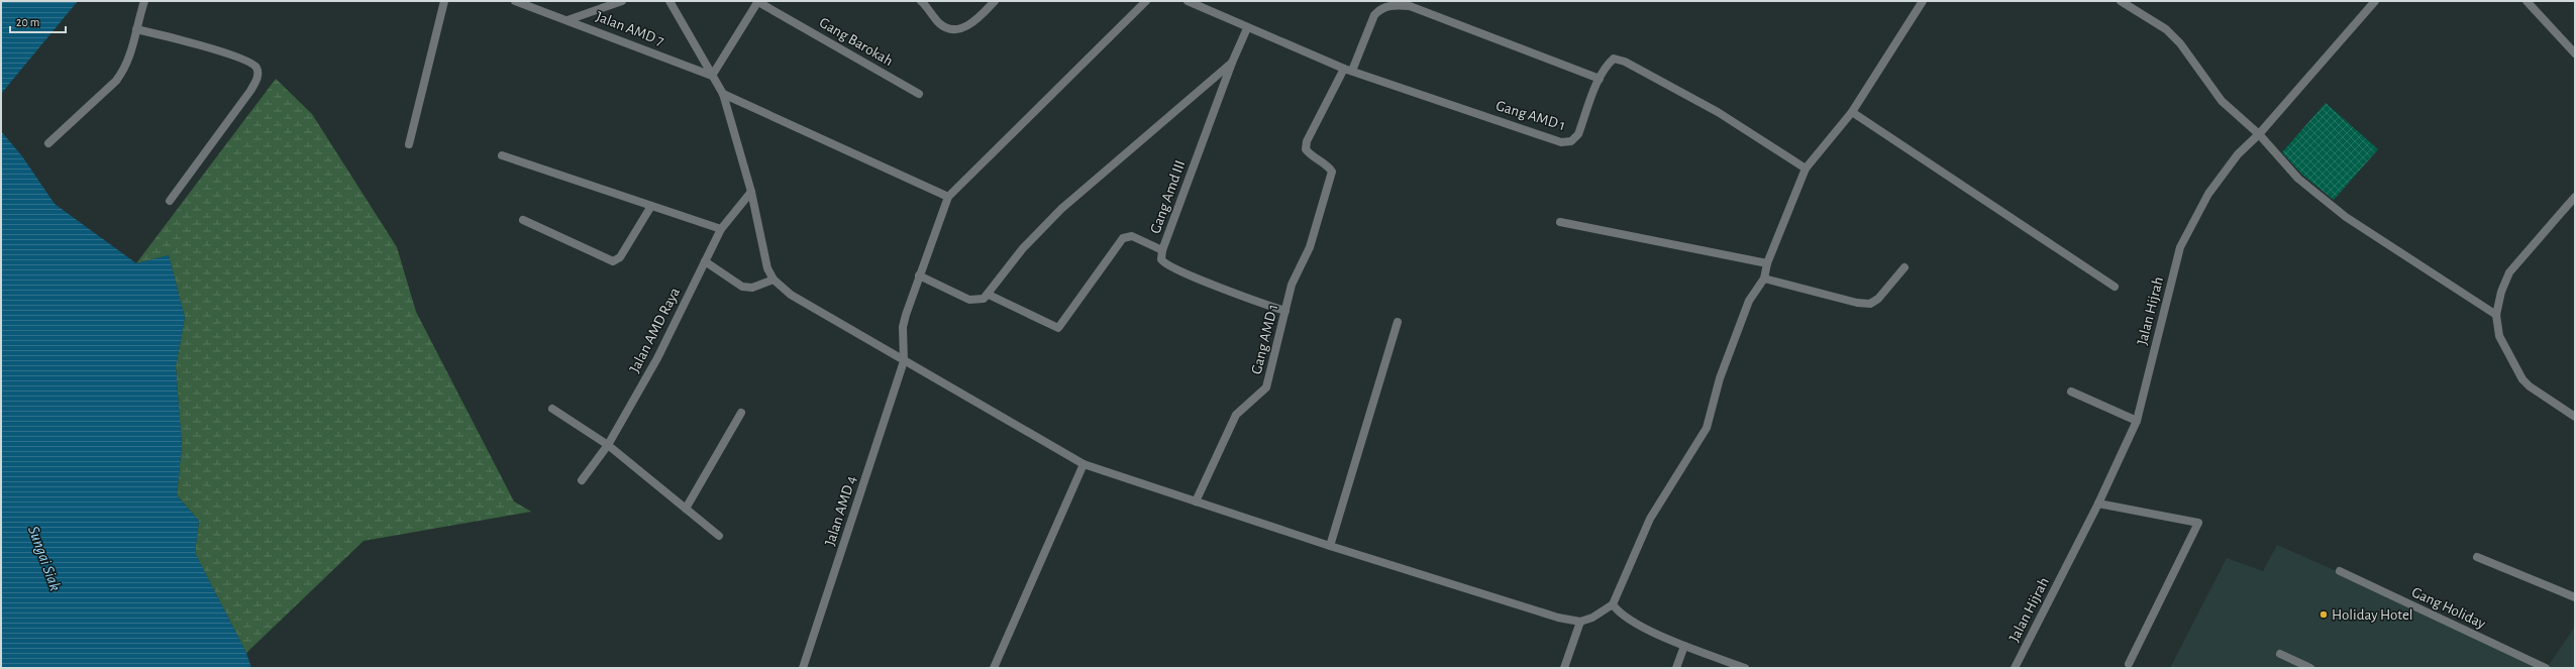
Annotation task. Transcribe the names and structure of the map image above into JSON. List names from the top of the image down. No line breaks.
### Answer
{"streets":{"street":["Jalan AMD 7","Gang Barokah","Gang AMD 1","Gang Amd III","Jalan Hijrah","Jalan AMD Raya","Jalan AMD 4","Gang Holiday"]},"crossings":[["Jalan AMD 7","Gang Barokah"],["Gang AMD 1","Gang Amd III"]],"water":["Sungai Siak"],"places":["Holiday Hotel"],"scale_bar":"20 m"}
